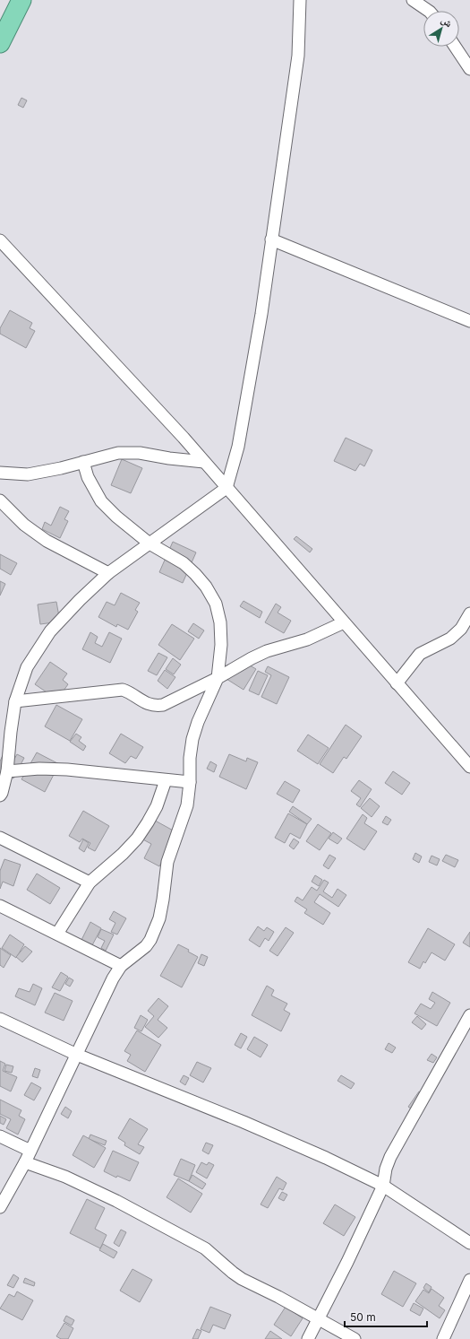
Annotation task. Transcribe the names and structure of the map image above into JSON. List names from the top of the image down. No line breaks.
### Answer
{"scale_bar":"50 m","north":"top right"}
